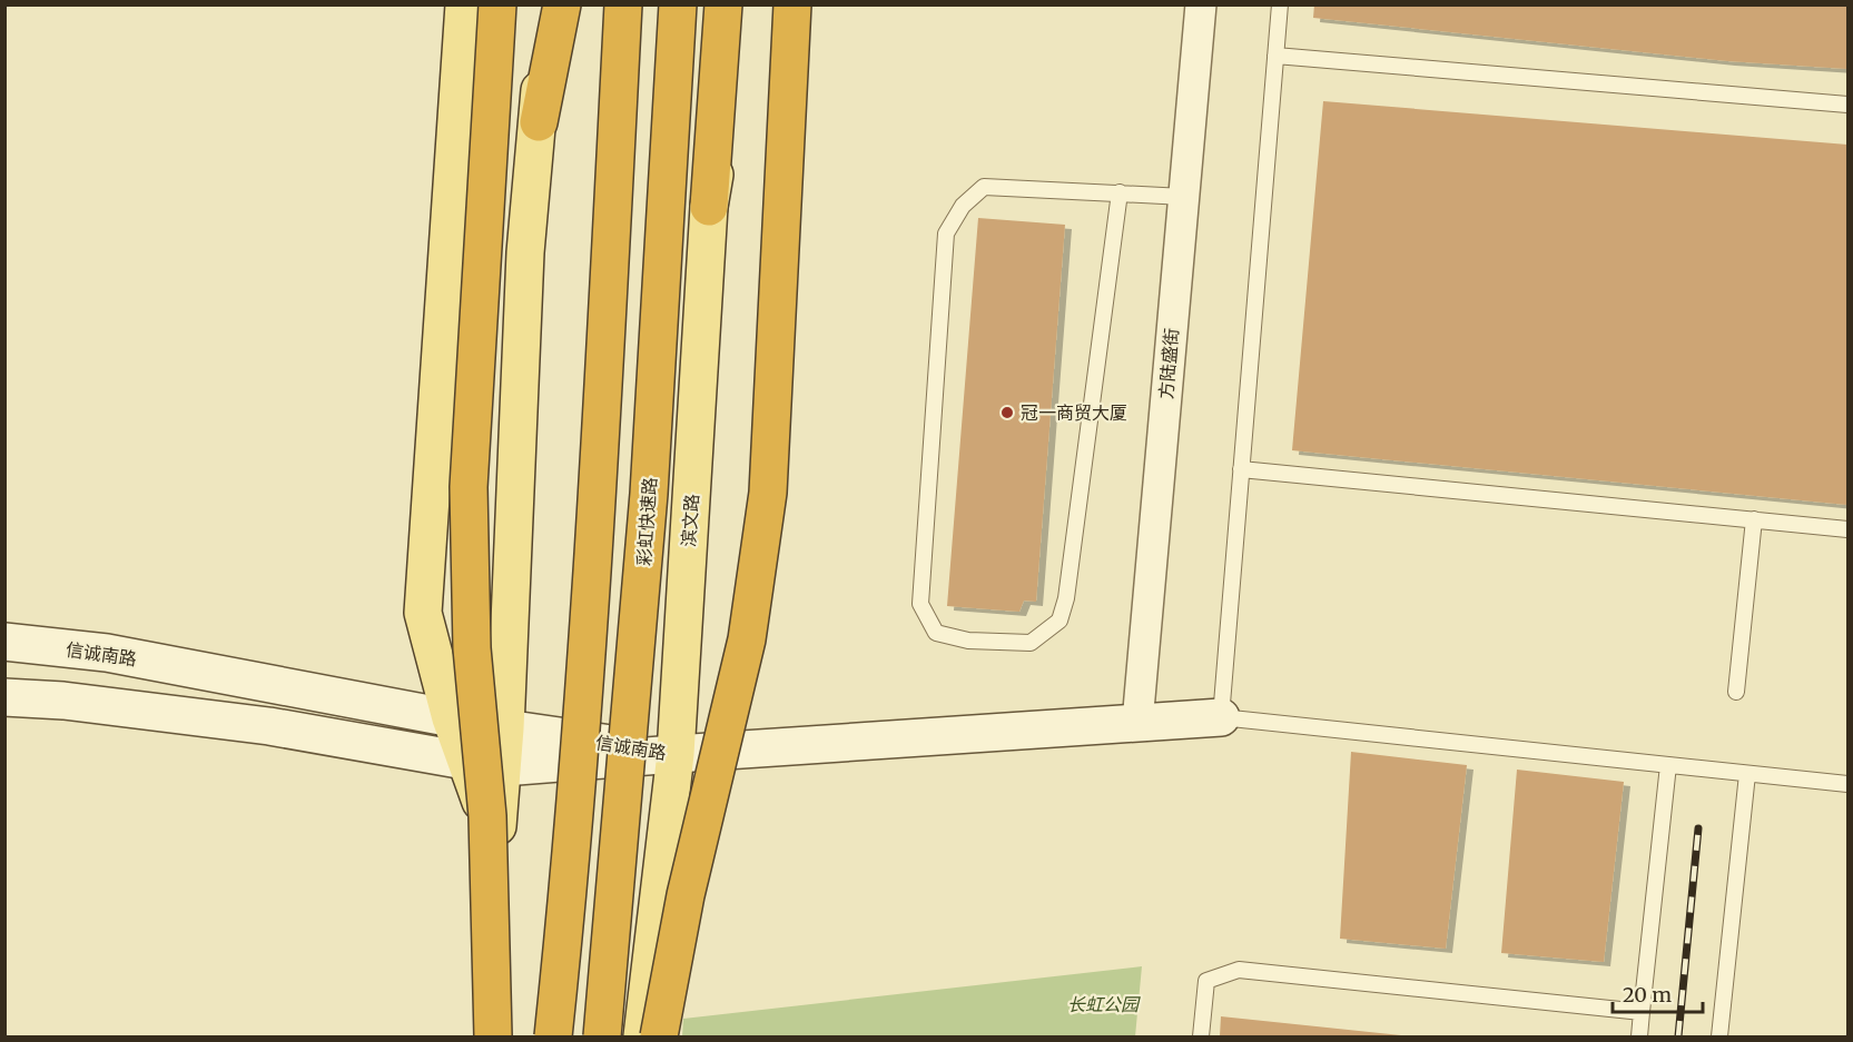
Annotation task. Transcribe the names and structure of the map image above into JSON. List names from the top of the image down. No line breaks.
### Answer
{"streets":{"highway":["彩虹快速路"],"main road":["滨文路","信诚南路"],"street":["方陆盛街"]},"crossings":[["滨文路","信诚南路"]],"parks":["长虹公园"],"places":["冠一商贸大厦"],"scale_bar":"20 m"}
